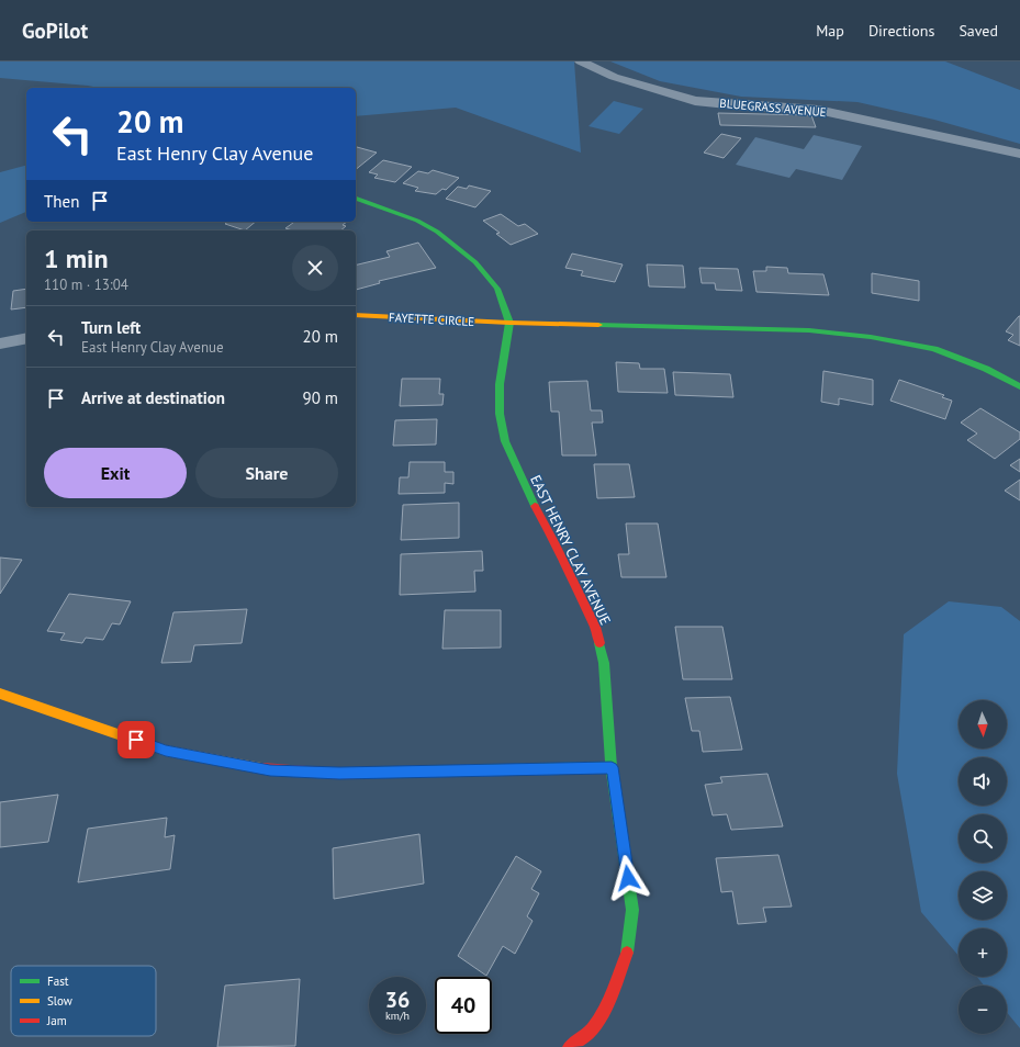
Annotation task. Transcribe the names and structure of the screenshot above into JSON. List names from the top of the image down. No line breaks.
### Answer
{"streets":{"street":["BLUEGRASS AVENUE","FAYETTE CIRCLE","EAST HENRY CLAY AVENUE"]},"crossings":[["FAYETTE CIRCLE","EAST HENRY CLAY AVENUE"]],"legend":["Fast","Slow","Jam"],"north":"bottom","page":{"header":"GoPilot","nav":["Map","Directions","Saved"],"turn":["20 m","East Henry Clay Avenue"],"then":"Then","heading":["1 min","110 m · 13:04"],"list":[{"name":"Turn left","note":"East Henry Clay Avenue","value":"20 m"},{"name":"Arrive at destination","value":"90 m"}],"buttons":["Exit","Share"],"map_buttons":["+","−"],"speed":"36 km/h","limit":"40"}}
